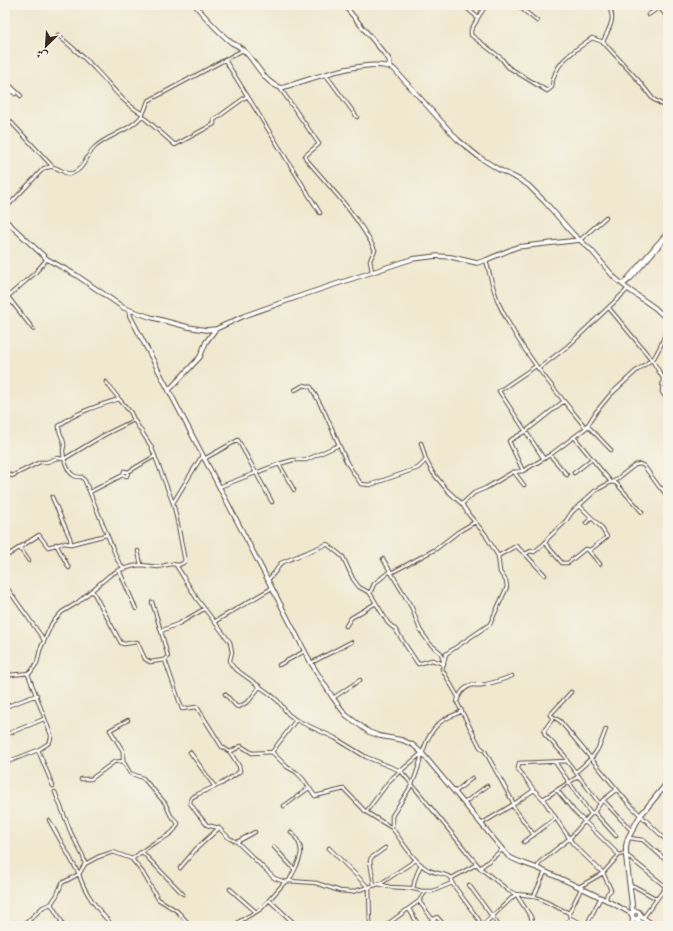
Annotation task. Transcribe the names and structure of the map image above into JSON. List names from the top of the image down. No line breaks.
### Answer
{"north":"bottom left"}
